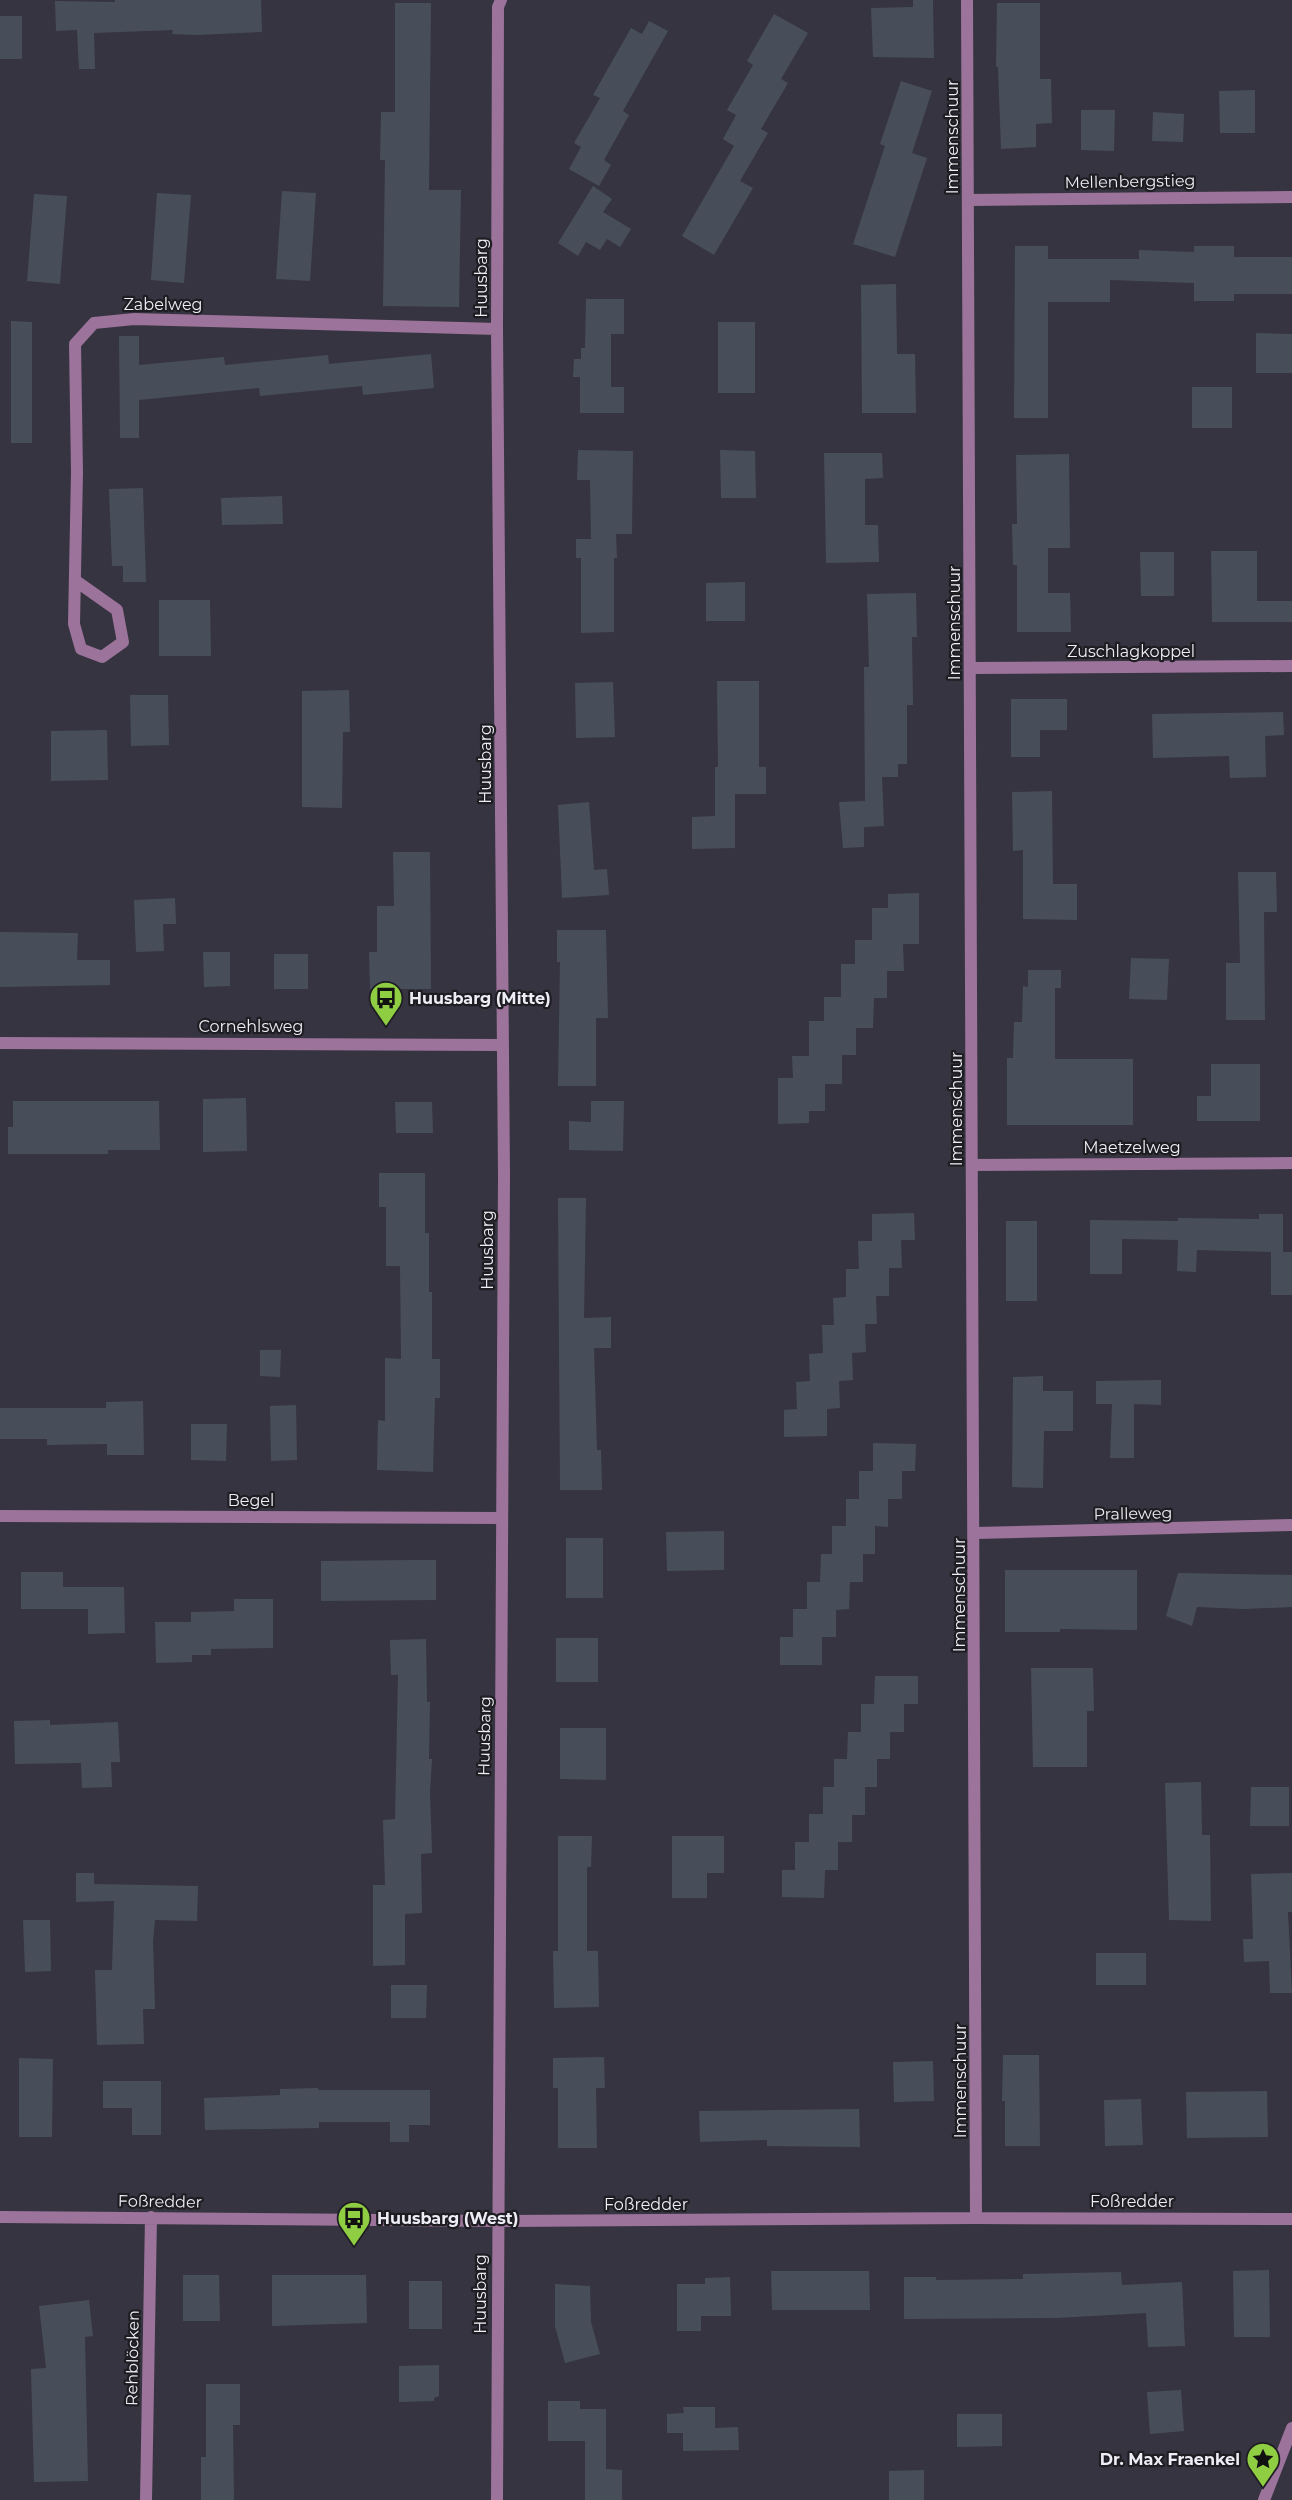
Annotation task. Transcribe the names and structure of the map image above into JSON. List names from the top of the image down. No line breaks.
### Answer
{"streets":{"street":["Immenschuur","Mellenbergstieg","Huusbarg","Zabelweg","Zuschlagkoppel","Cornehlsweg","Maetzelweg","Begel","Pralleweg","Foßredder","Rehblöcken"]},"crossings":[["Immenschuur","Mellenbergstieg"],["Immenschuur","Zuschlagkoppel"],["Immenschuur","Maetzelweg"],["Immenschuur","Pralleweg"],["Immenschuur","Foßredder"],["Huusbarg","Zabelweg"],["Huusbarg","Cornehlsweg"],["Huusbarg","Begel"],["Huusbarg","Foßredder"],["Foßredder","Rehblöcken"]],"places":{"bus stop":["Huusbarg (Mitte)","Huusbarg (West)"],"place":["Dr. Max Fraenkel"]}}
